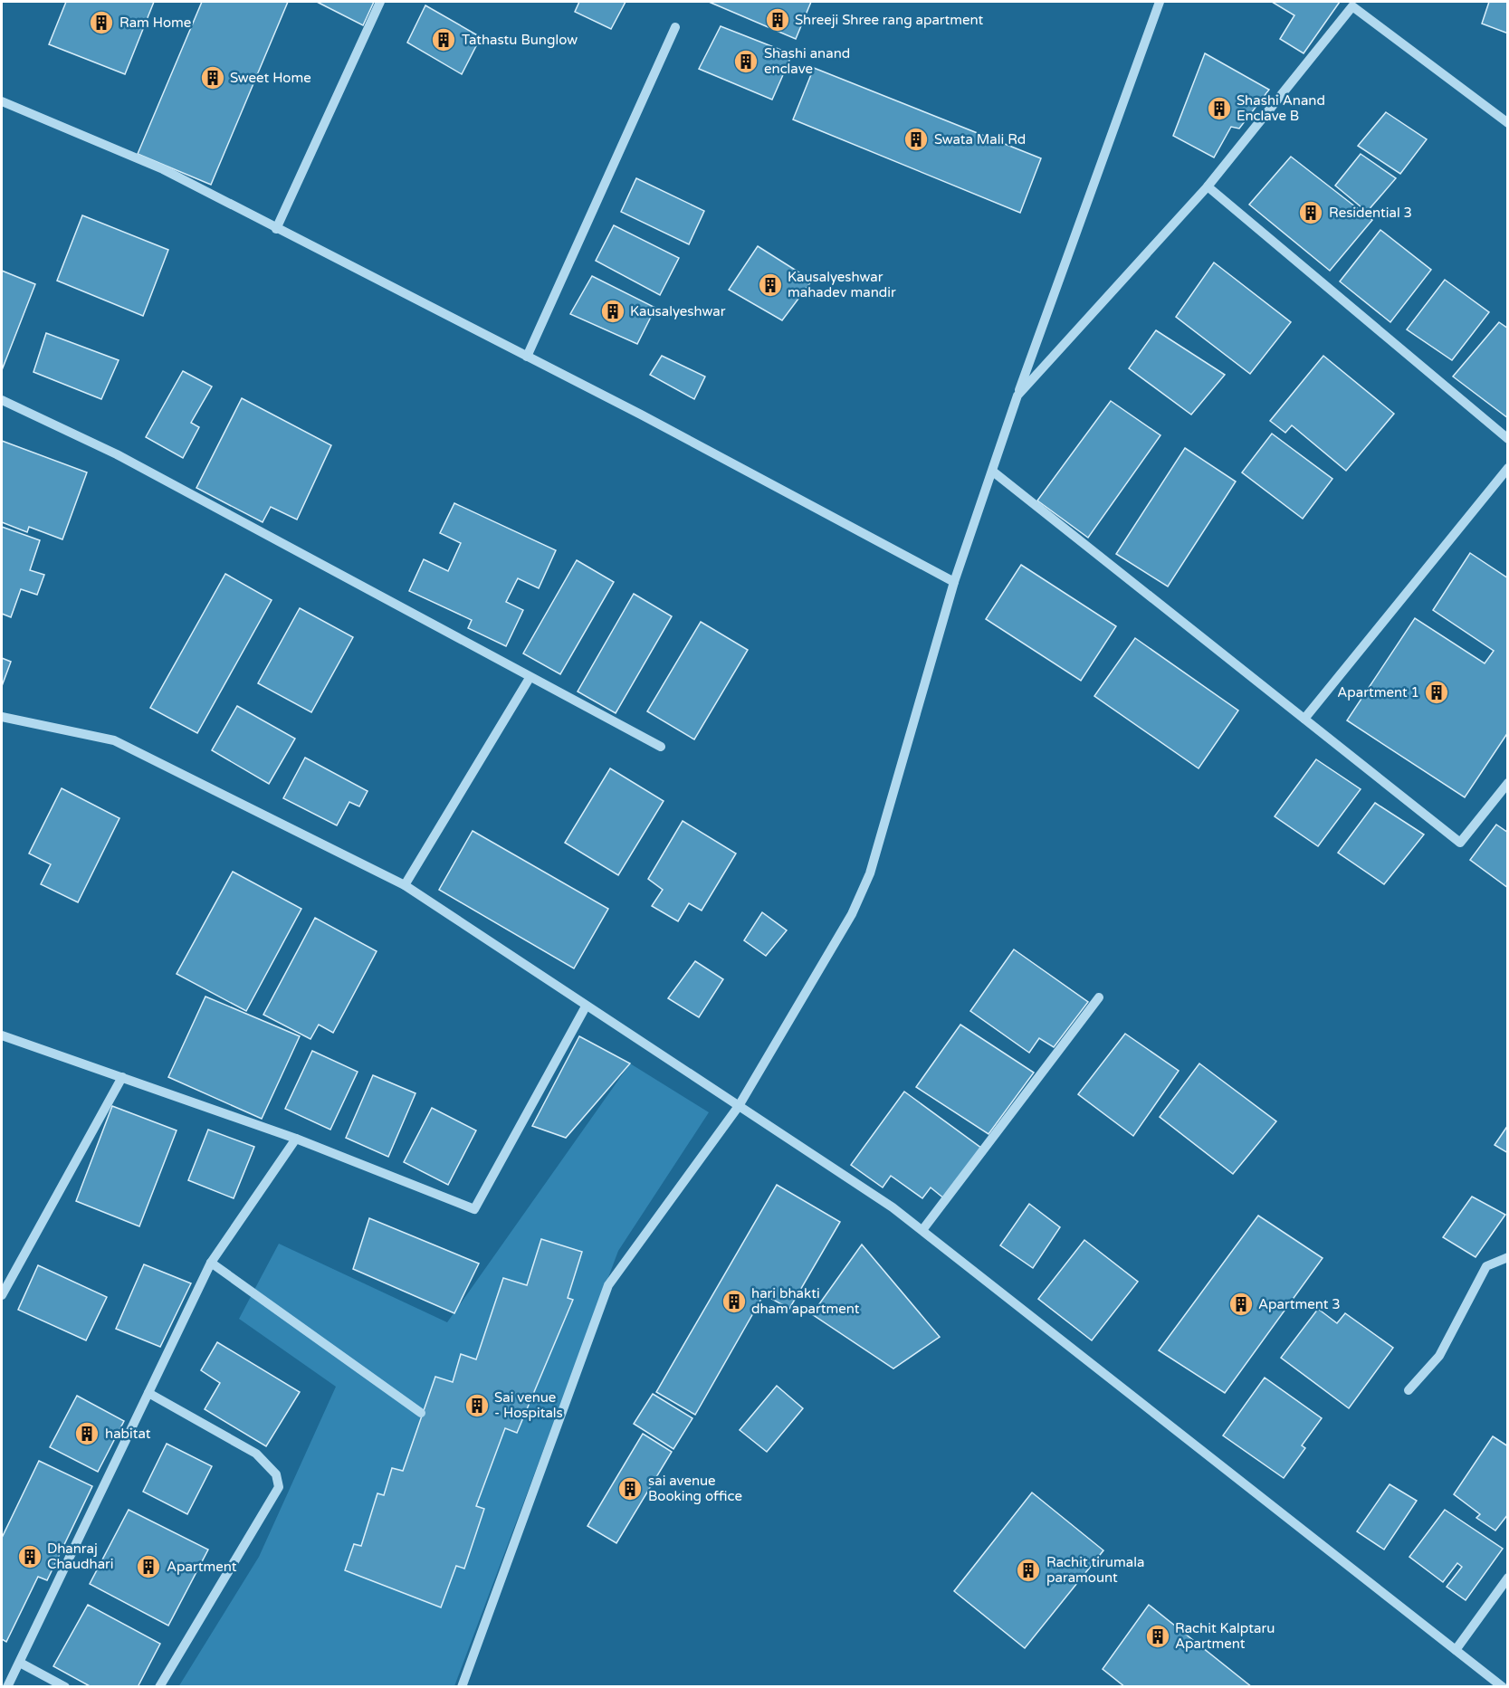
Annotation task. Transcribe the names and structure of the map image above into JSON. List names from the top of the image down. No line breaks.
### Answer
{"places":{"building":["Shreeji Shree rang apartment","Ram Home","Tathastu Bunglow","Shashi anand enclave","Sweet Home","Shashi Anand Enclave B","Swata Mali Rd","Residential 3","Kausalyeshwar mahadev mandir","Kausalyeshwar","Apartment 1","hari bhakti dham apartment","Apartment 3","Sai venue - Hospitals","habitat","sai avenue Booking office","Dhanraj Chaudhari","Apartment","Rachit tirumala paramount","Rachit Kalptaru Apartment"]}}
